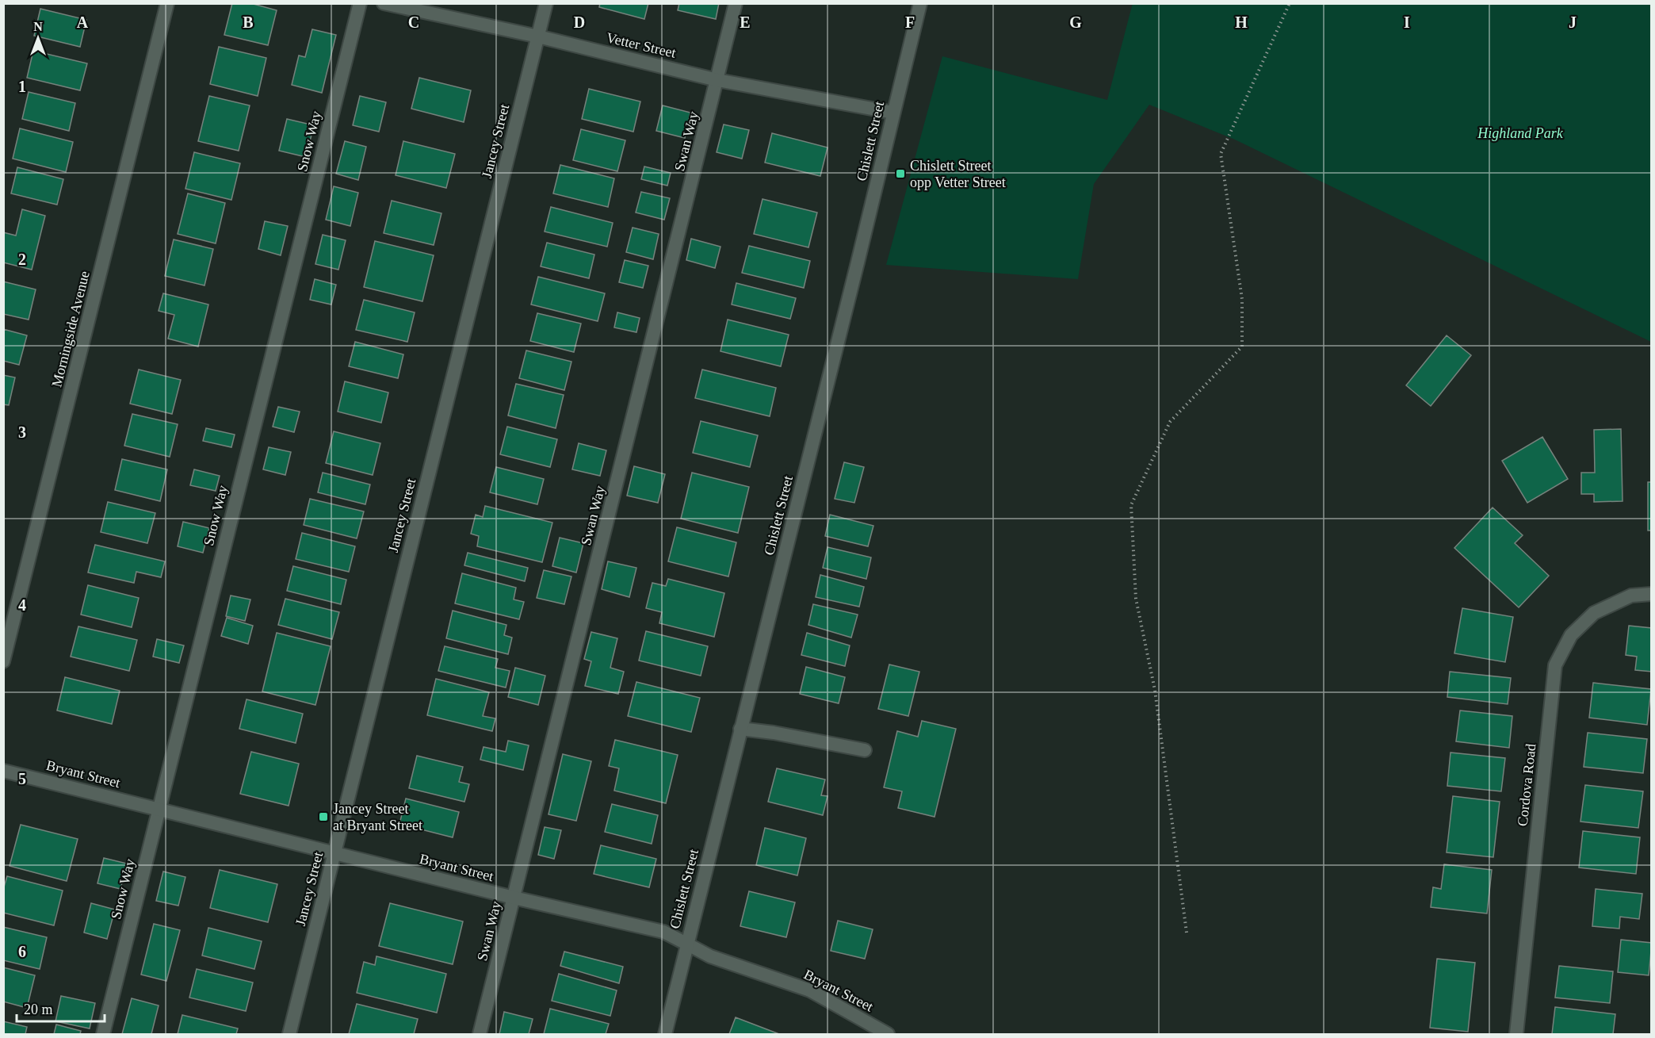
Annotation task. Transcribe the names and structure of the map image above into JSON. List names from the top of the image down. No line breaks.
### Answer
{"streets":{"street":["Vetter Street","Snow Way","Jancey Street","Swan Way","Chislett Street","Morningside Avenue","Bryant Street","Cordova Road"]},"crossings":[["Vetter Street","Jancey Street"],["Vetter Street","Swan Way"],["Vetter Street","Chislett Street"],["Snow Way","Bryant Street"],["Jancey Street","Bryant Street"],["Swan Way","Bryant Street"],["Chislett Street","Bryant Street"]],"parks":["Highland Park"],"places":{"transit":["Chislett Street opp Vetter Street","Jancey Street at Bryant Street"]},"scale_bar":"20 m","north":"top","grid":{"columns":["A","B","C","D","E","F","G","H","I","J"],"rows":["1","2","3","4","5","6"]}}
